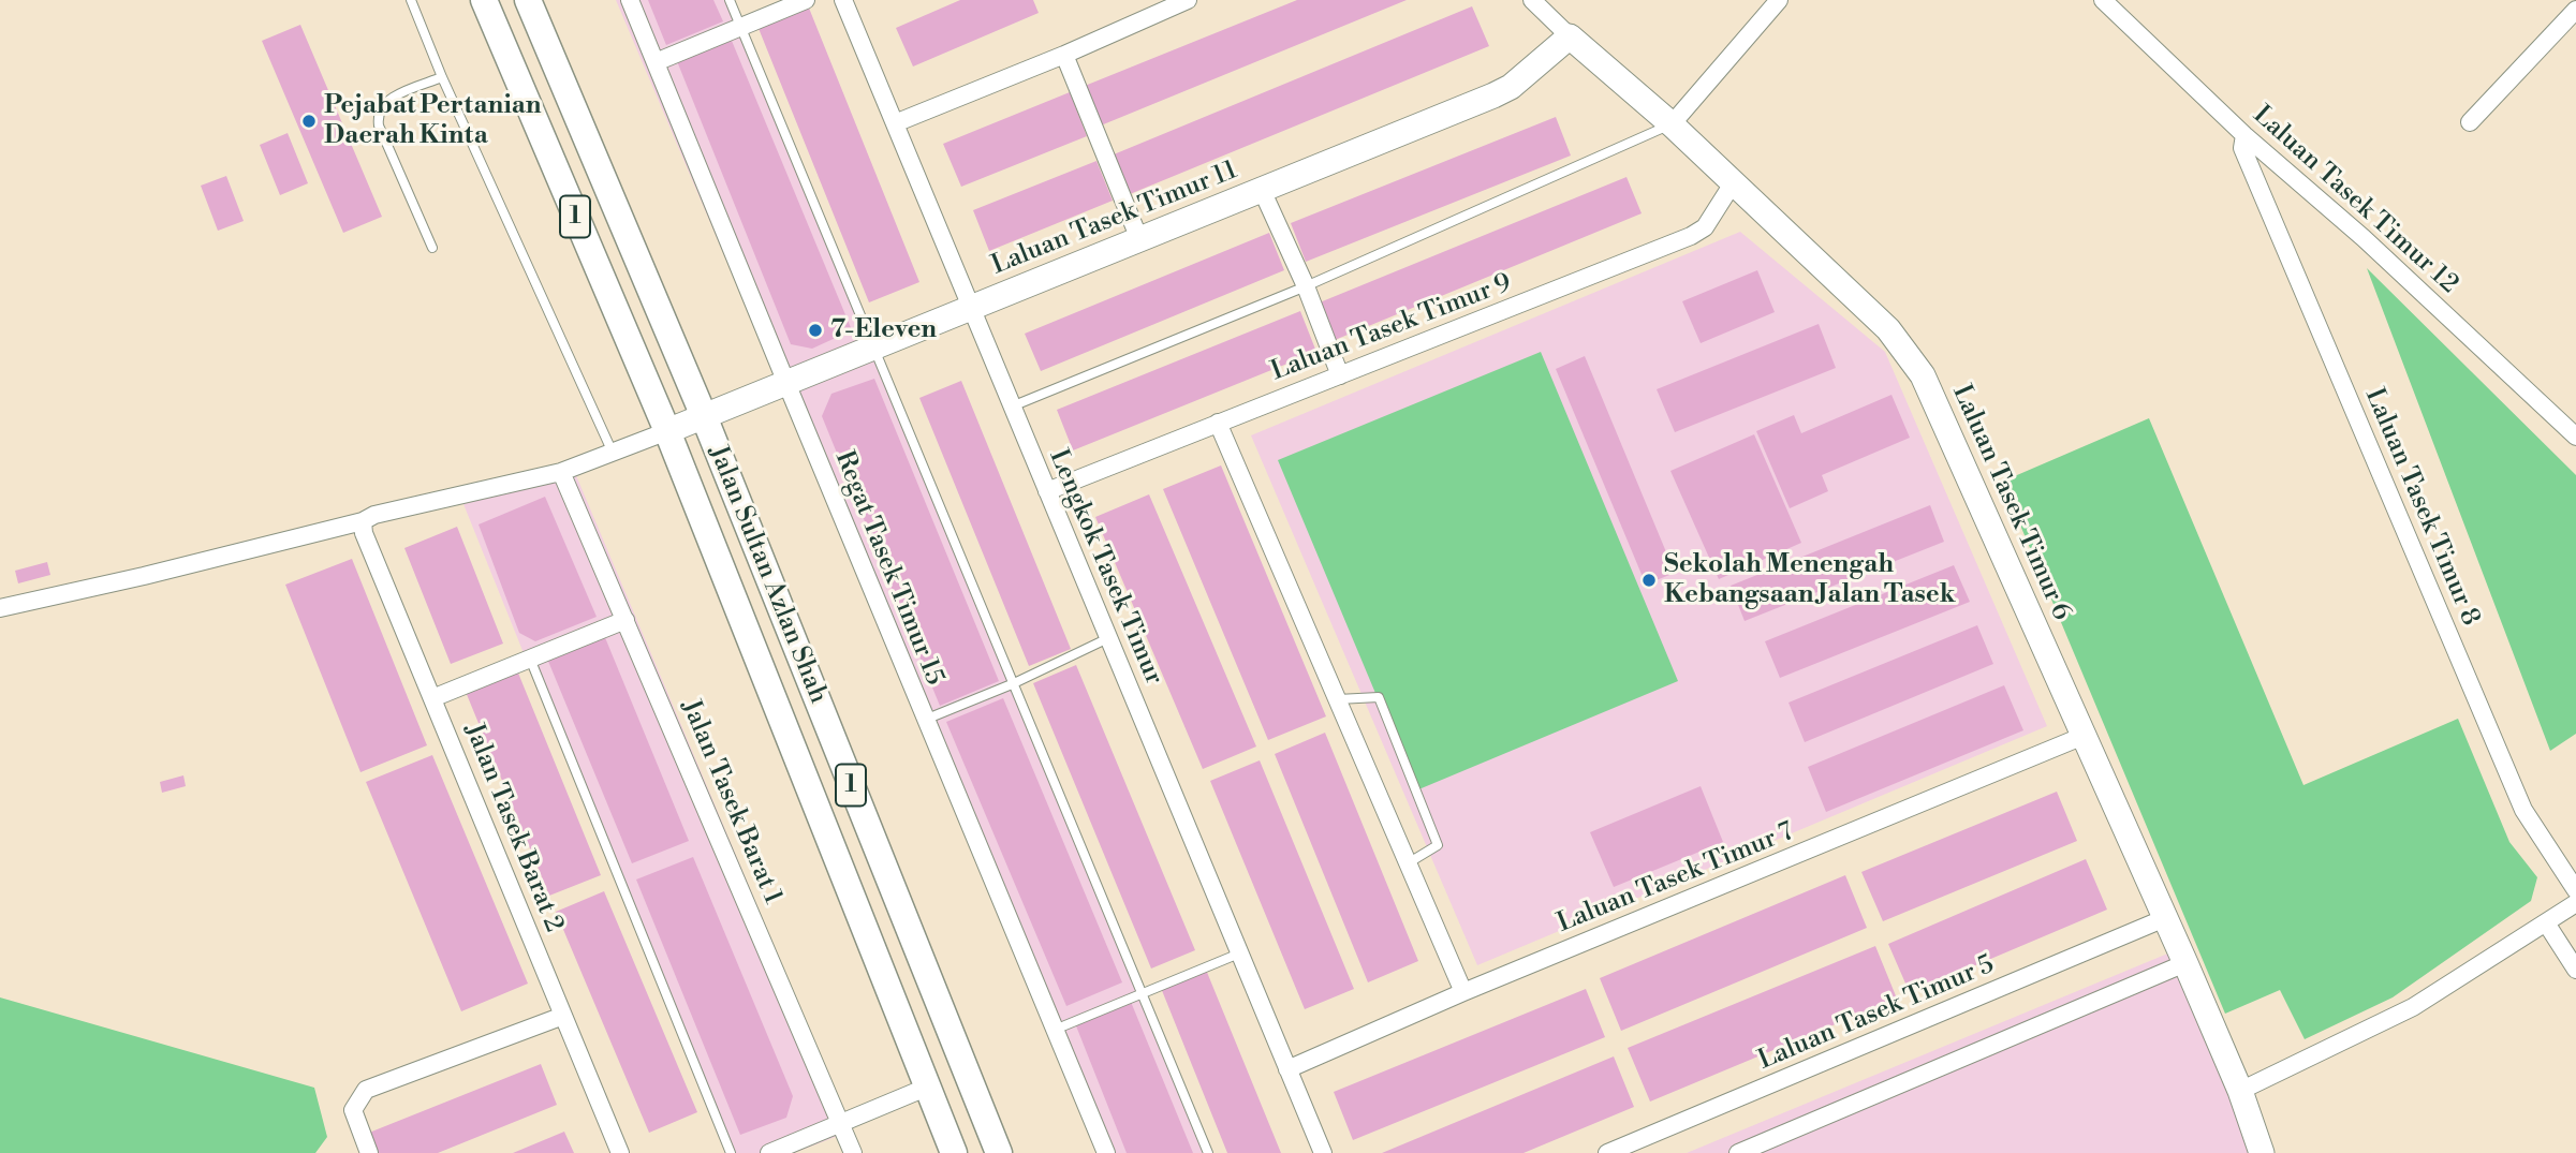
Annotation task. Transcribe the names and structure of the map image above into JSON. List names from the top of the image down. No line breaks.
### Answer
{"streets":{"main road":["1","Jalan Sultan Azlan Shah"],"street":["Laluan Tasek Timur 12","Laluan Tasek Timur 11","Laluan Tasek Timur 9","Laluan Tasek Timur 6","Laluan Tasek Timur 8","Lengkok Tasek Timur","Regat Tasek Timur 15","Jalan Tasek Barat 1","Jalan Tasek Barat 2","Laluan Tasek Timur 7","Laluan Tasek Timur 5"]},"crossings":[["Laluan Tasek Timur 12","Laluan Tasek Timur 8"],["Laluan Tasek Timur 11","Laluan Tasek Timur 6"],["Laluan Tasek Timur 11","Lengkok Tasek Timur"],["Laluan Tasek Timur 11","Regat Tasek Timur 15"],["Laluan Tasek Timur 11","Jalan Sultan Azlan Shah"],["Laluan Tasek Timur 9","Laluan Tasek Timur 6"],["Laluan Tasek Timur 9","Lengkok Tasek Timur"],["Laluan Tasek Timur 6","Laluan Tasek Timur 7"],["Laluan Tasek Timur 6","Laluan Tasek Timur 5"],["Lengkok Tasek Timur","Laluan Tasek Timur 7"]],"places":["Pejabat Pertanian Daerah Kinta","7-Eleven","Sekolah Menengah Kebangsaan Jalan Tasek"]}
